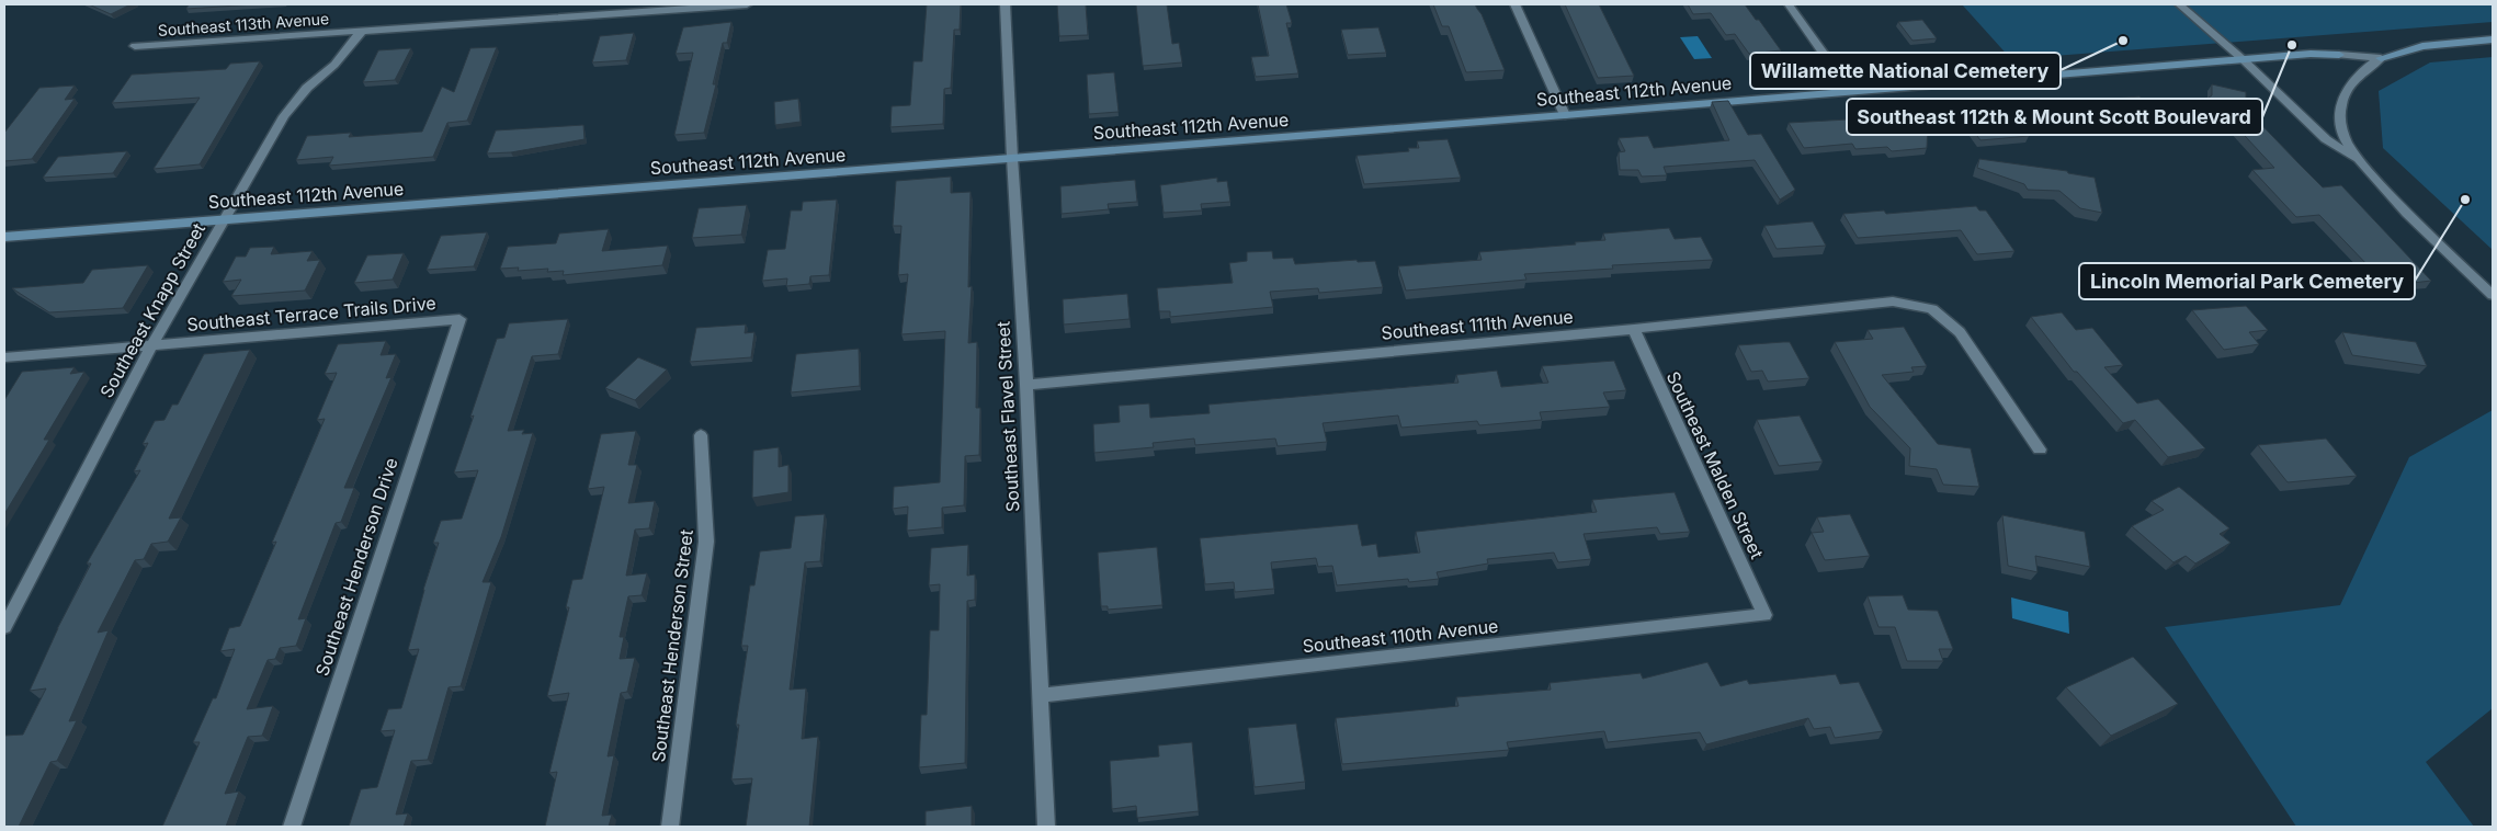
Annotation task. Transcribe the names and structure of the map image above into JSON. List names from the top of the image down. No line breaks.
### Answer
{"streets":{"main road":["Southeast 112th Avenue"],"street":["Southeast 113th Avenue","Southeast Knapp Street","Southeast Terrace Trails Drive","Southeast 111th Avenue","Southeast Flavel Street","Southeast Malden Street","Southeast Henderson Drive","Southeast 110th Avenue","Southeast Henderson Street"]},"crossings":[["Southeast 113th Avenue","Southeast Knapp Street"],["Southeast 112th Avenue","Southeast Knapp Street"],["Southeast 112th Avenue","Southeast Flavel Street"],["Southeast Knapp Street","Southeast Terrace Trails Drive"],["Southeast Terrace Trails Drive","Southeast Henderson Drive"],["Southeast 111th Avenue","Southeast Flavel Street"],["Southeast 111th Avenue","Southeast Malden Street"],["Southeast Flavel Street","Southeast 110th Avenue"],["Southeast Malden Street","Southeast 110th Avenue"]],"places":["Willamette National Cemetery","Southeast 112th & Mount Scott Boulevard","Lincoln Memorial Park Cemetery"]}
